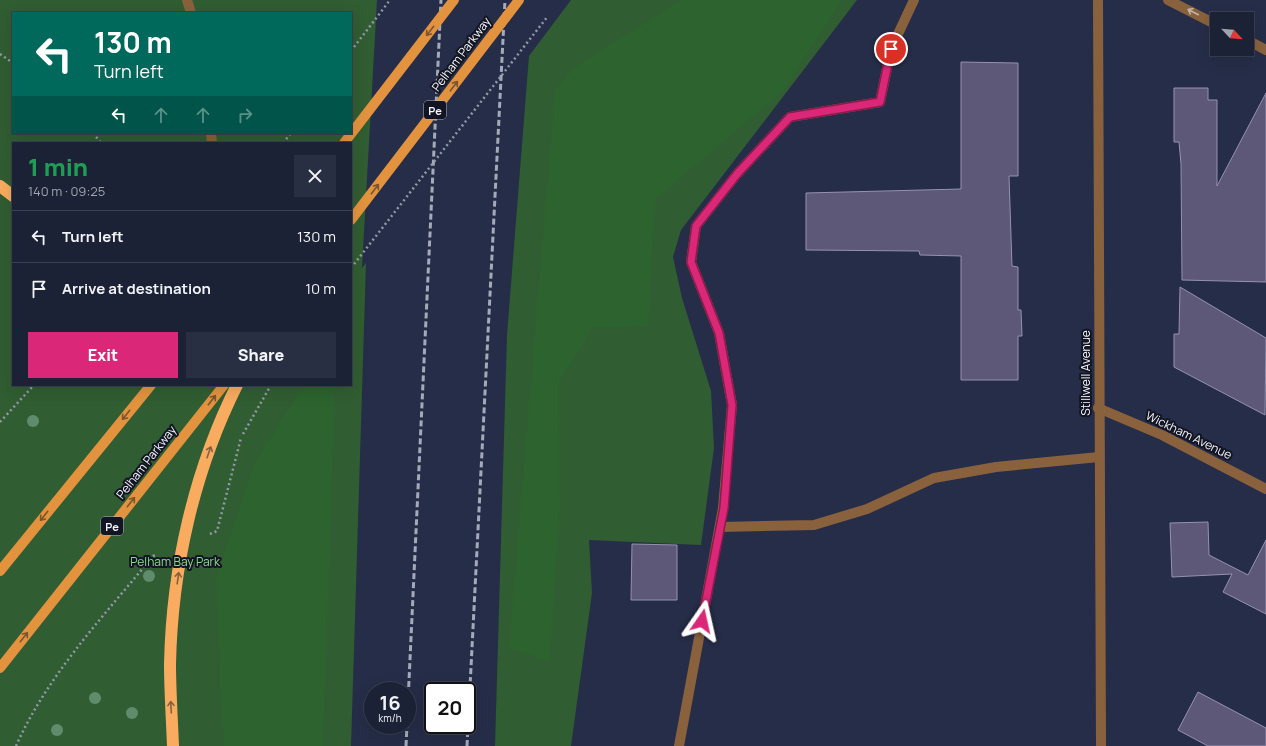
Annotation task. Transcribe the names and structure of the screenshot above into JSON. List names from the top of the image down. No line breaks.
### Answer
{"streets":{"main road":["Pelham Parkway","Pe"],"street":["Stillwell Avenue","Wickham Avenue"]},"crossings":[["Stillwell Avenue","Wickham Avenue"]],"parks":["Pelham Bay Park"],"north":"bottom right","page":{"turn":["130 m","Turn left"],"heading":["1 min","140 m · 09:25"],"list":[{"name":"Turn left","value":"130 m"},{"name":"Arrive at destination","value":"10 m"}],"buttons":["Exit","Share"],"speed":"16 km/h","limit":"20"}}
